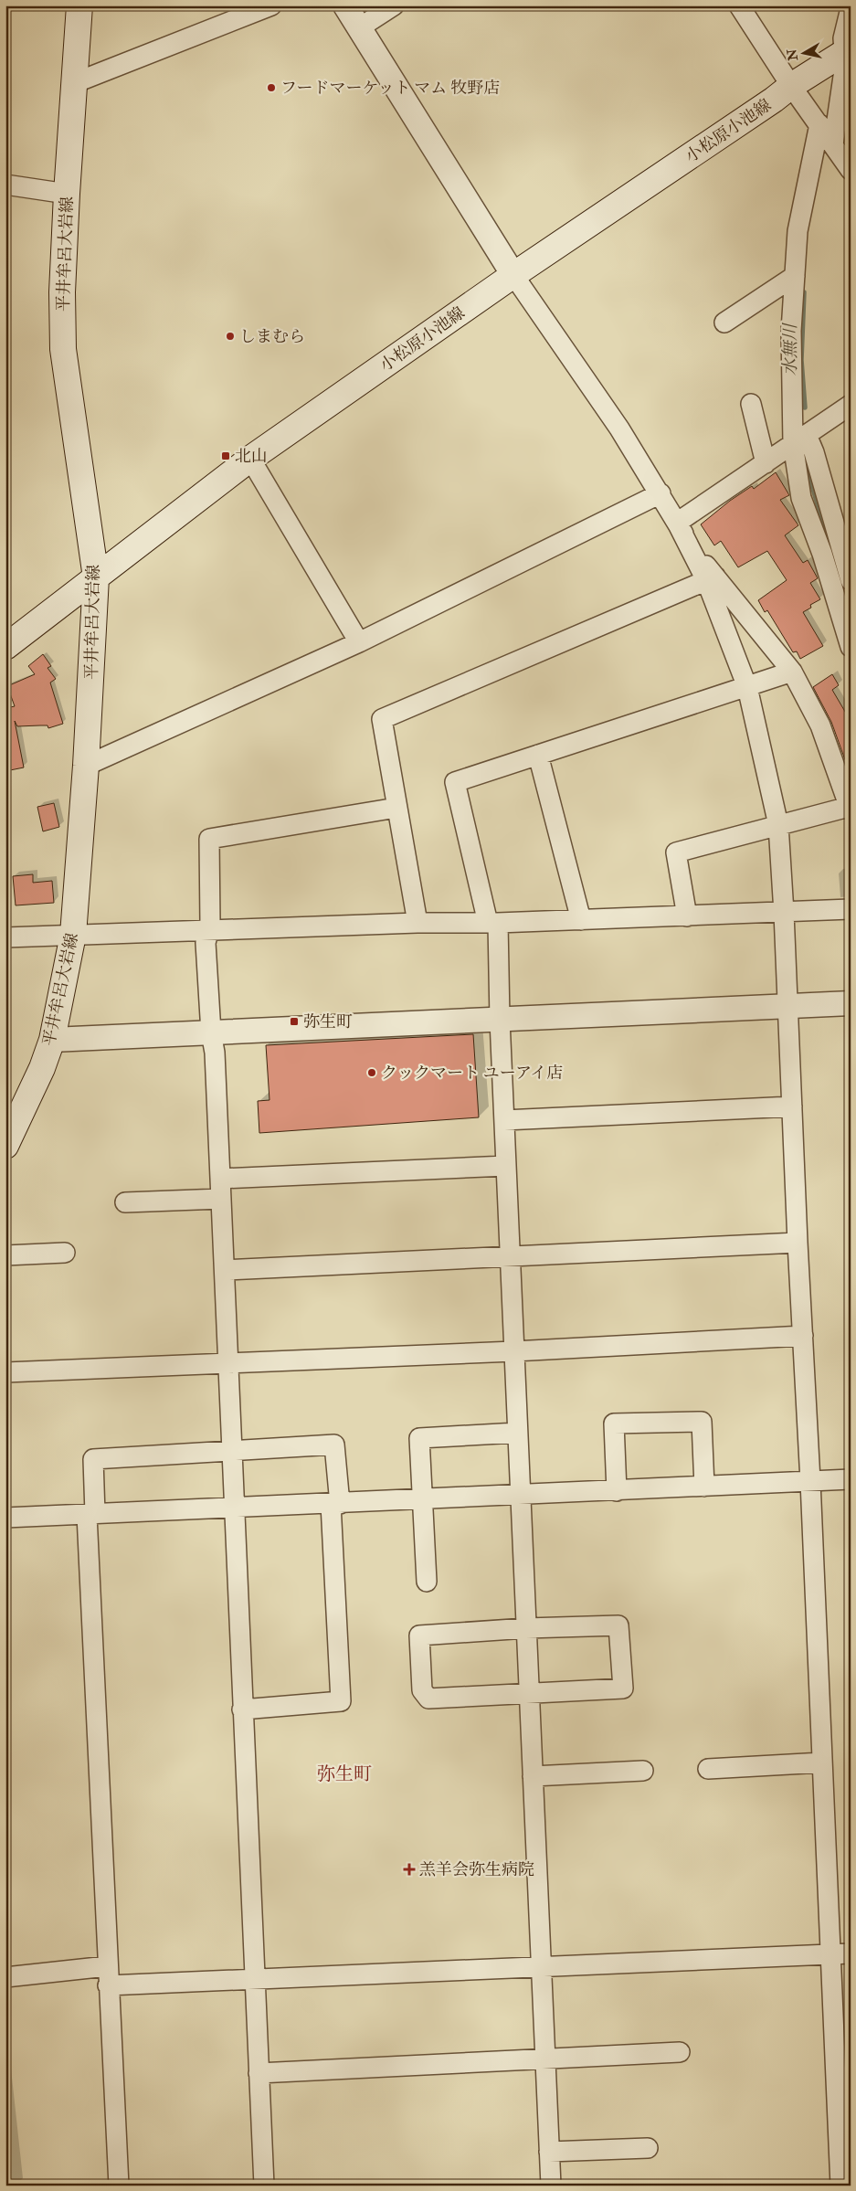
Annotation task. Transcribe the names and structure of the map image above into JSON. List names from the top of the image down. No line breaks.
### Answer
{"streets":{"main road":["小松原小池線","平井牟呂大岩線"]},"crossings":[["小松原小池線","平井牟呂大岩線"]],"districts":["弥生町"],"water":["水無川"],"places":{"other":["フードマーケット マム 牧野店","しまむら","クックマート ユーアイ店"],"transit":["北山","弥生町"],"health":["羔羊会弥生病院"]},"north":"left"}
